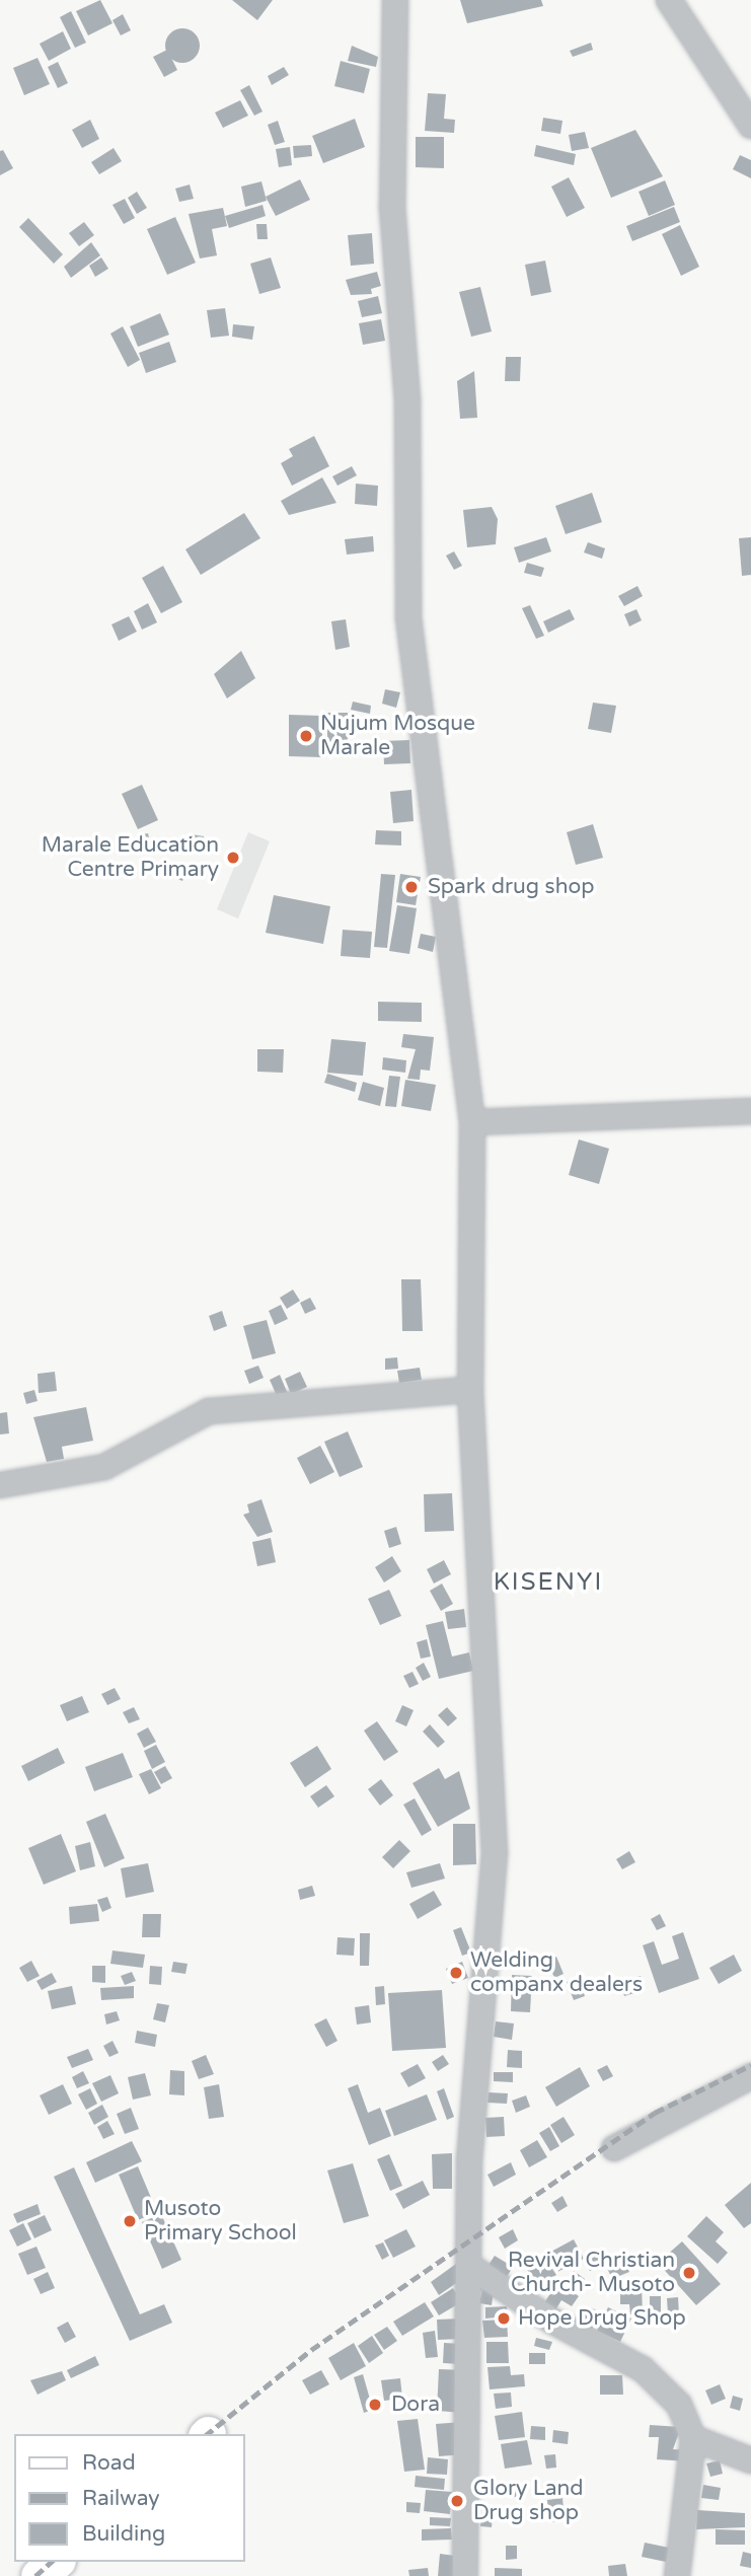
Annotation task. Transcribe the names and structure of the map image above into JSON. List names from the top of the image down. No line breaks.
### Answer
{"districts":["KISENYI"],"places":["Nujum Mosque Marale","Marale Education Centre Primary","Spark drug shop","Welding companx dealers","Musoto Primary School","Revival Christian Church- Musoto","Hope Drug Shop","Dora","Glory Land Drug shop"],"legend":["Road","Railway","Building"]}
